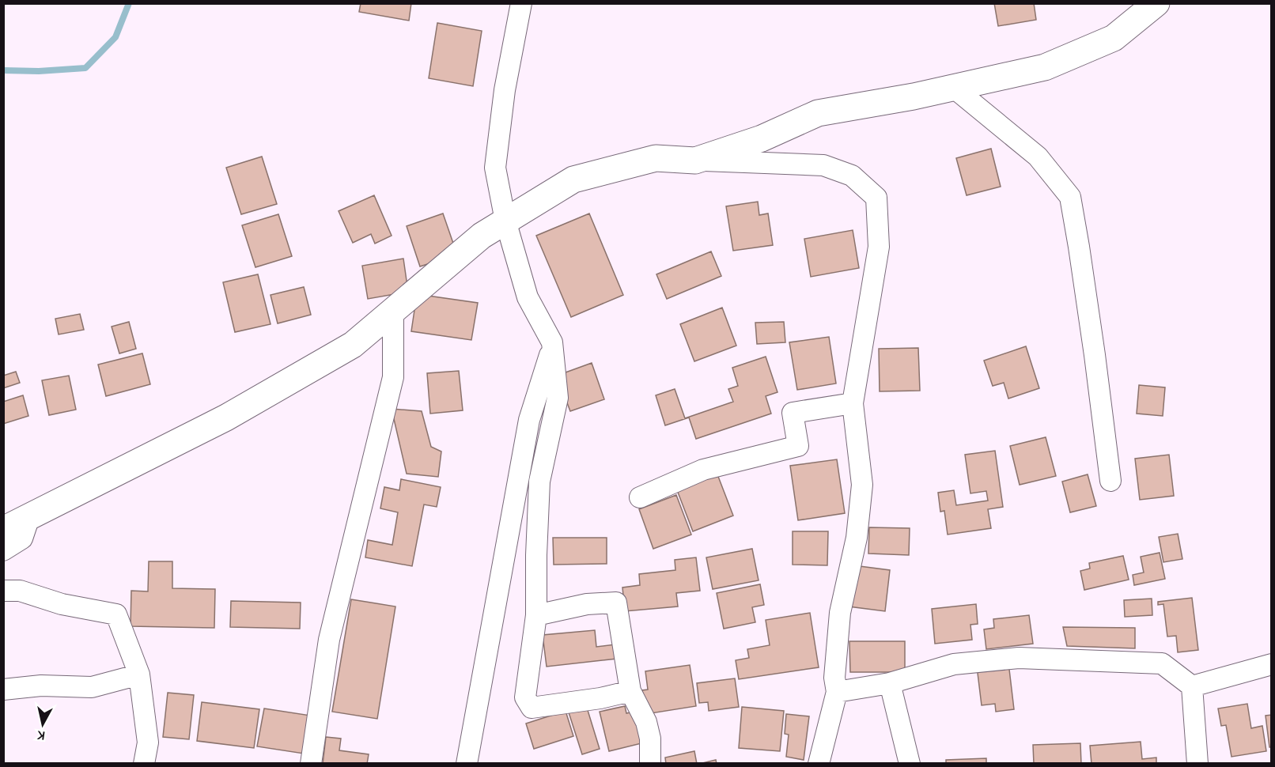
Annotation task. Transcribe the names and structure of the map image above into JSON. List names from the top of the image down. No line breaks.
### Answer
{"north":"bottom"}
